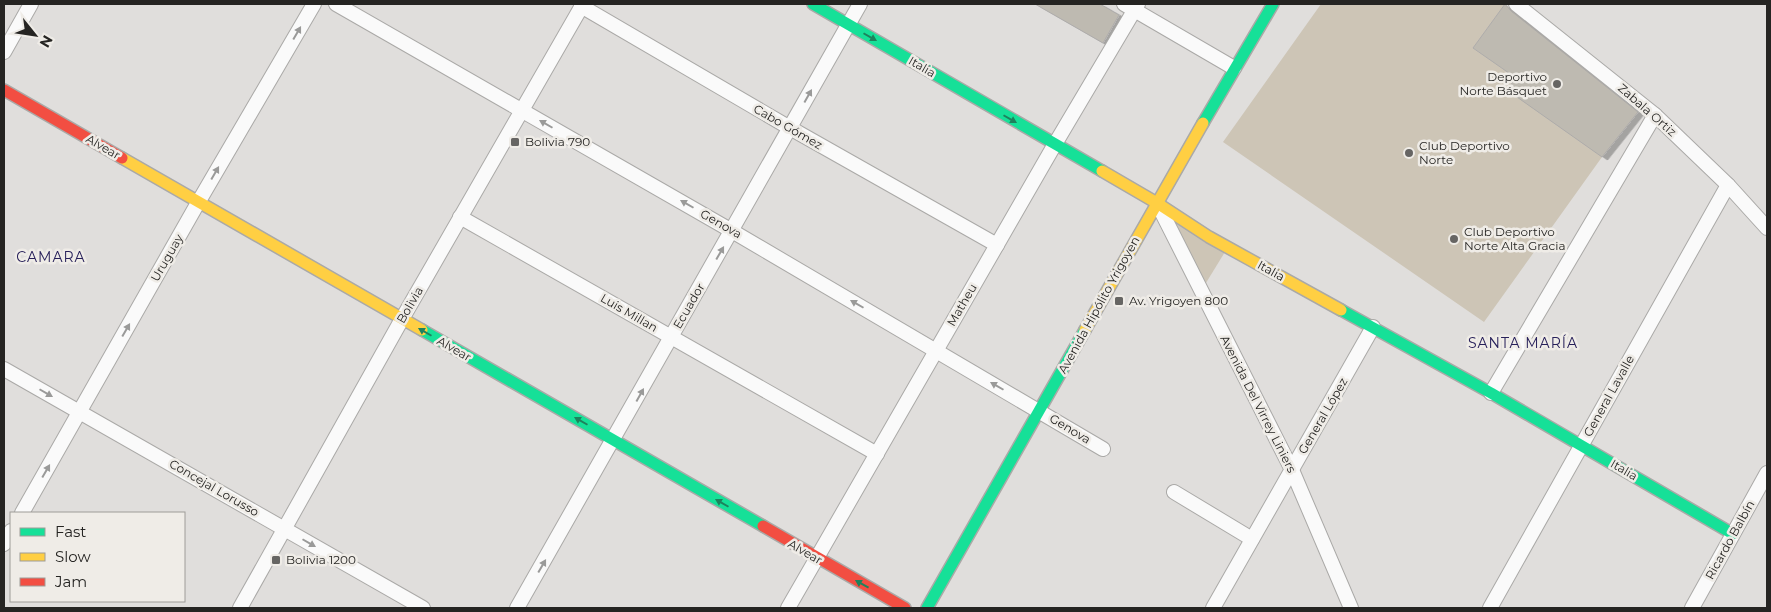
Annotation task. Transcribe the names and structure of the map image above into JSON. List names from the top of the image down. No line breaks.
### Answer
{"streets":{"street":["Italia","Zabala Ortiz","Cabo Gómez","Alvear","Genova","Uruguay","Bolivia","Matheu","Avenida Hipólito Yrigoyen","Ecuador","Luis Millan","General Lavalle","Avenida Del Virrey Liniers","General López","Concejal Lorusso","Ricardo Balbín"]},"crossings":[["Italia","Matheu"],["Italia","Avenida Hipólito Yrigoyen"],["Italia","Ecuador"],["Italia","General Lavalle"],["Italia","Avenida Del Virrey Liniers"],["Italia","General López"],["Italia","Ricardo Balbín"],["Zabala Ortiz","General Lavalle"],["Cabo Gómez","Bolivia"],["Cabo Gómez","Matheu"],["Cabo Gómez","Ecuador"],["Alvear","Uruguay"],["Alvear","Bolivia"],["Alvear","Matheu"],["Alvear","Ecuador"],["Genova","Bolivia"],["Genova","Matheu"],["Genova","Avenida Hipólito Yrigoyen"],["Genova","Ecuador"],["Uruguay","Concejal Lorusso"],["Bolivia","Luis Millan"],["Bolivia","Concejal Lorusso"],["Matheu","Luis Millan"],["Avenida Hipólito Yrigoyen","Avenida Del Virrey Liniers"],["Ecuador","Luis Millan"],["Avenida Del Virrey Liniers","General López"]],"one_way":["Alvear","Genova","Uruguay","Ecuador","Concejal Lorusso"],"districts":["CAMARA","SANTA MARÍA"],"places":{"other":["Deportivo Norte Básquet","Club Deportivo Norte","Club Deportivo Norte Alta Gracia"],"transit":["Bolivia 790","Av. Yrigoyen 800","Bolivia 1200"]},"legend":["Fast","Slow","Jam"],"north":"bottom right"}
